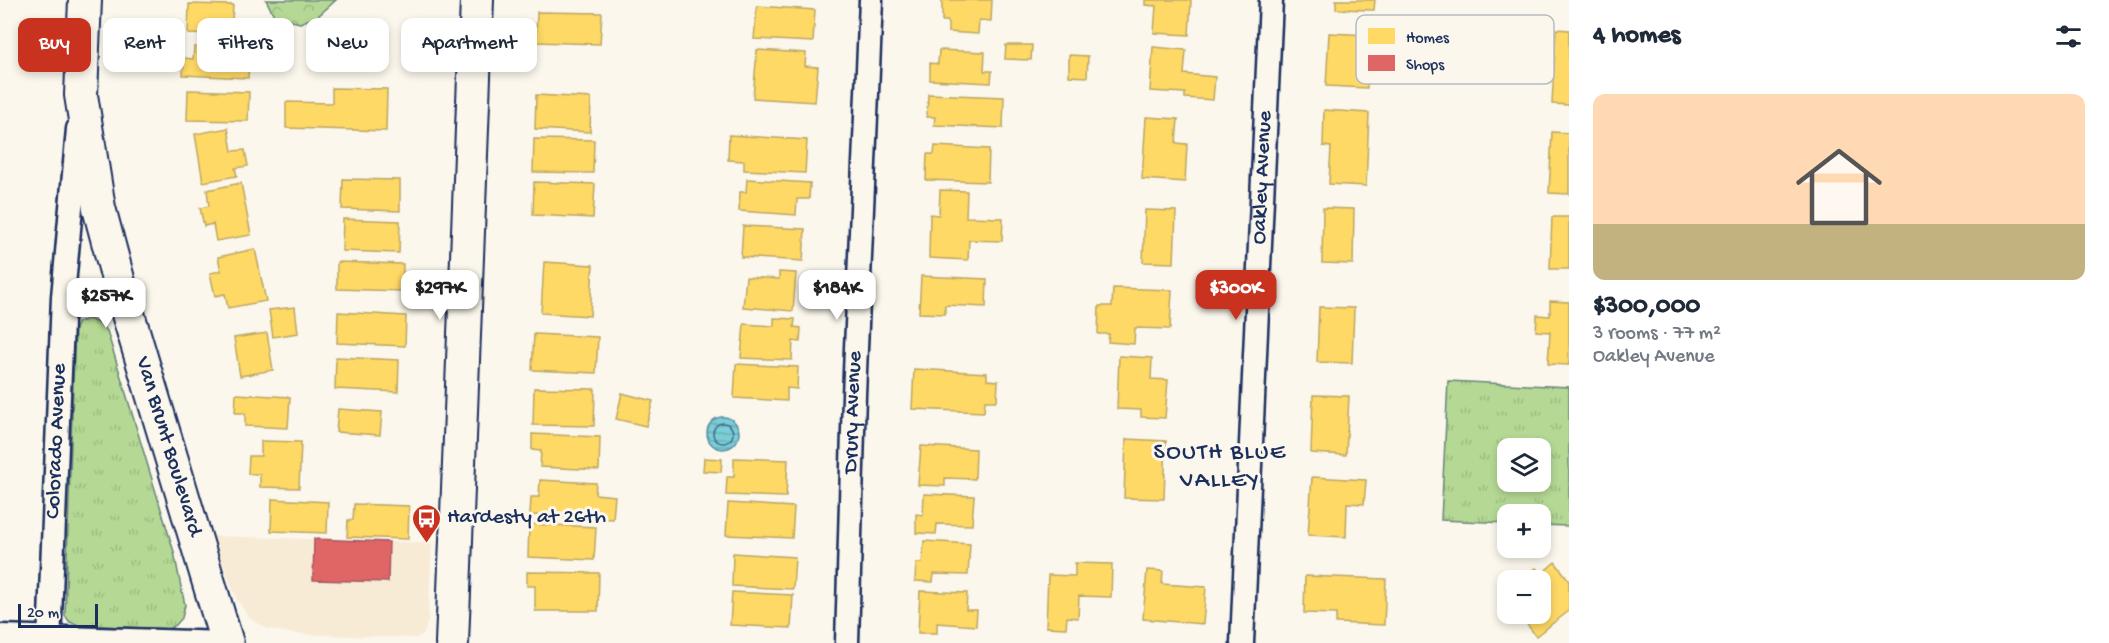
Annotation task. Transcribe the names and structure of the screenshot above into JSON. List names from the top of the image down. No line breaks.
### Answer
{"streets":{"street":["Oakley Avenue","Drury Avenue","Colorado Avenue","Van Brunt Boulevard"]},"crossings":[["Colorado Avenue","Van Brunt Boulevard"]],"districts":["SOUTH BLUE VALLEY"],"places":{"bus stop":["Hardesty at 26th"]},"legend":["Homes","Shops"],"scale_bar":"20 m","page":{"heading":"4 homes","chip":["Buy","Rent","Filters","New","Apartment"],"list":[{"name":"$300,000","note":"3 rooms · 77 m² · Oakley Avenue"}],"price":["$297K","$184K","$300K","$257K"],"map_buttons":["+","−"],"scale":"20 m"}}
